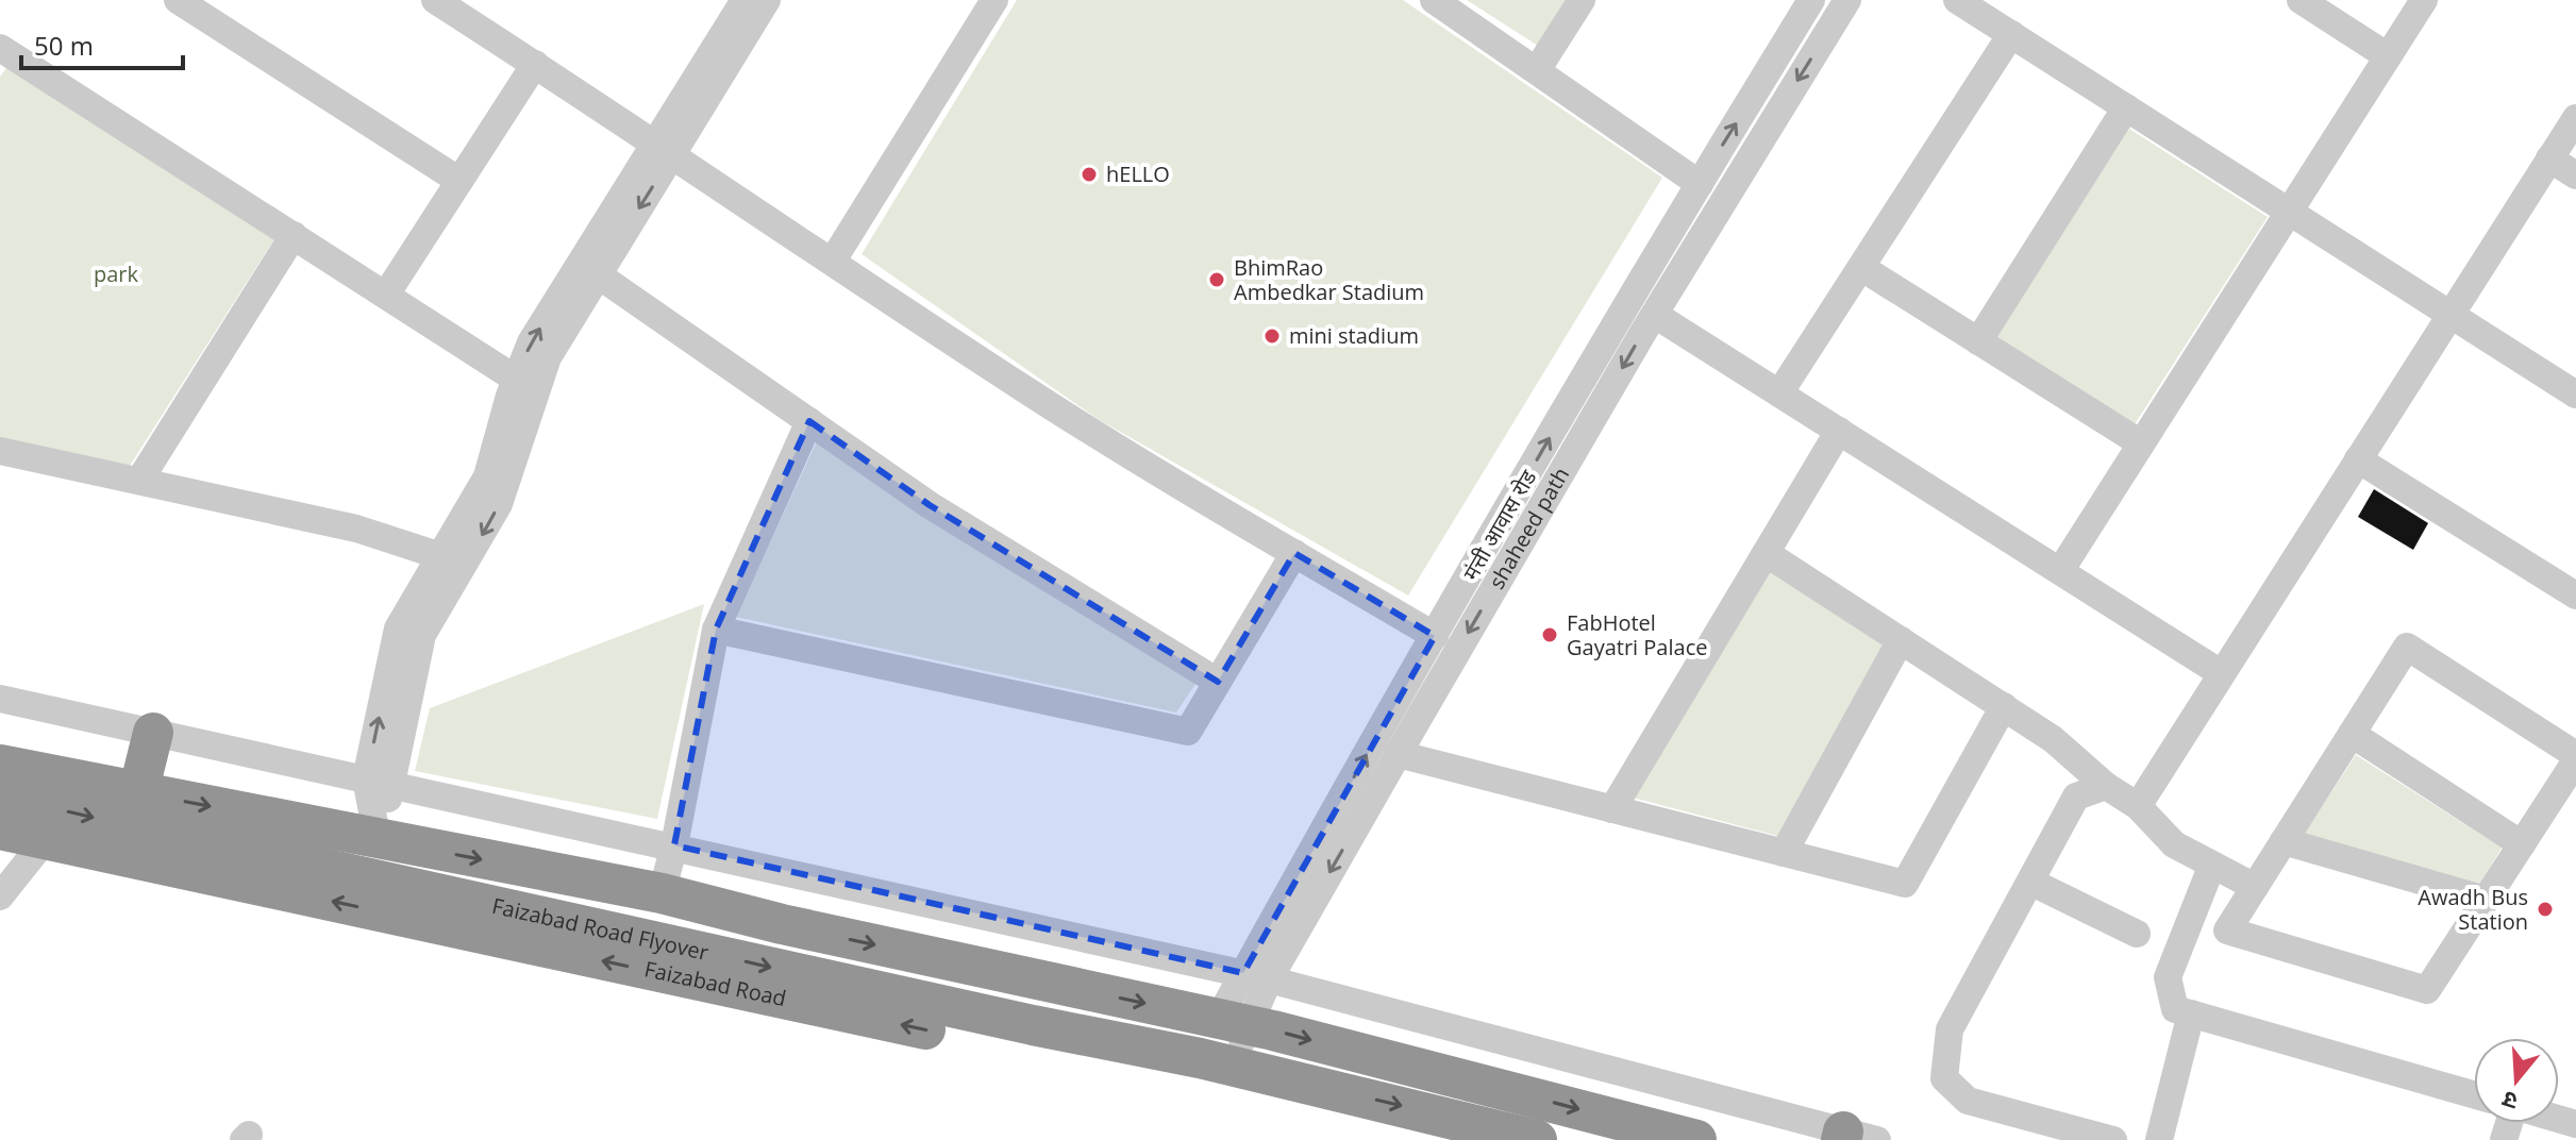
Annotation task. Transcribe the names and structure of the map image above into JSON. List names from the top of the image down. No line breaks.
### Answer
{"streets":{"highway":["मंत्ती आवास रोड","Faizabad Road Flyover","Faizabad Road"],"street":["shaheed path"]},"crossings":[["मंत्ती आवास रोड","shaheed path"],["मंत्ती आवास रोड","Faizabad Road Flyover"]],"parks":["park"],"places":["hELLO","BhimRao Ambedkar Stadium","mini stadium","FabHotel Gayatri Palace","Awadh Bus Station"],"scale_bar":"50 m","north":"bottom"}
